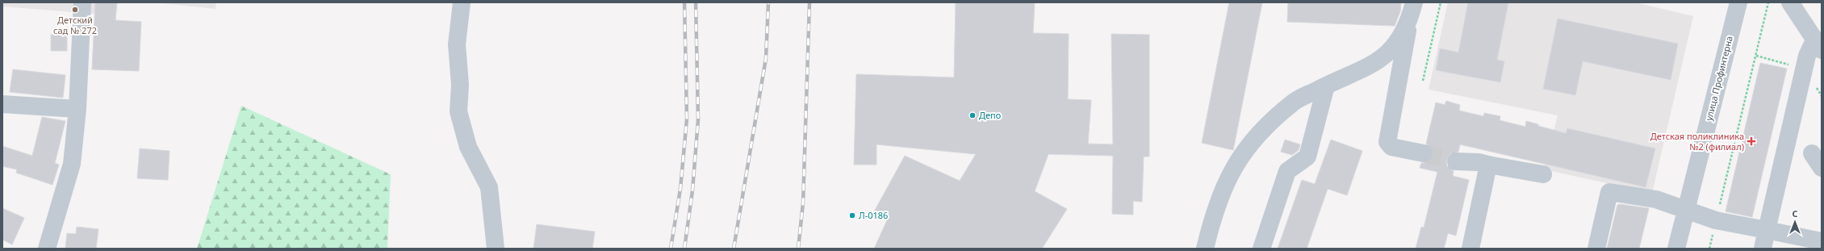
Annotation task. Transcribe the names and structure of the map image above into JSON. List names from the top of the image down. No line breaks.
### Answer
{"streets":{"street":["улица Профинтерна"]},"places":{"other":["Детский сад № 272","Депо","Л-0186"],"health":["Детская поликлиника №2 (филиал)"]},"north":"top"}
